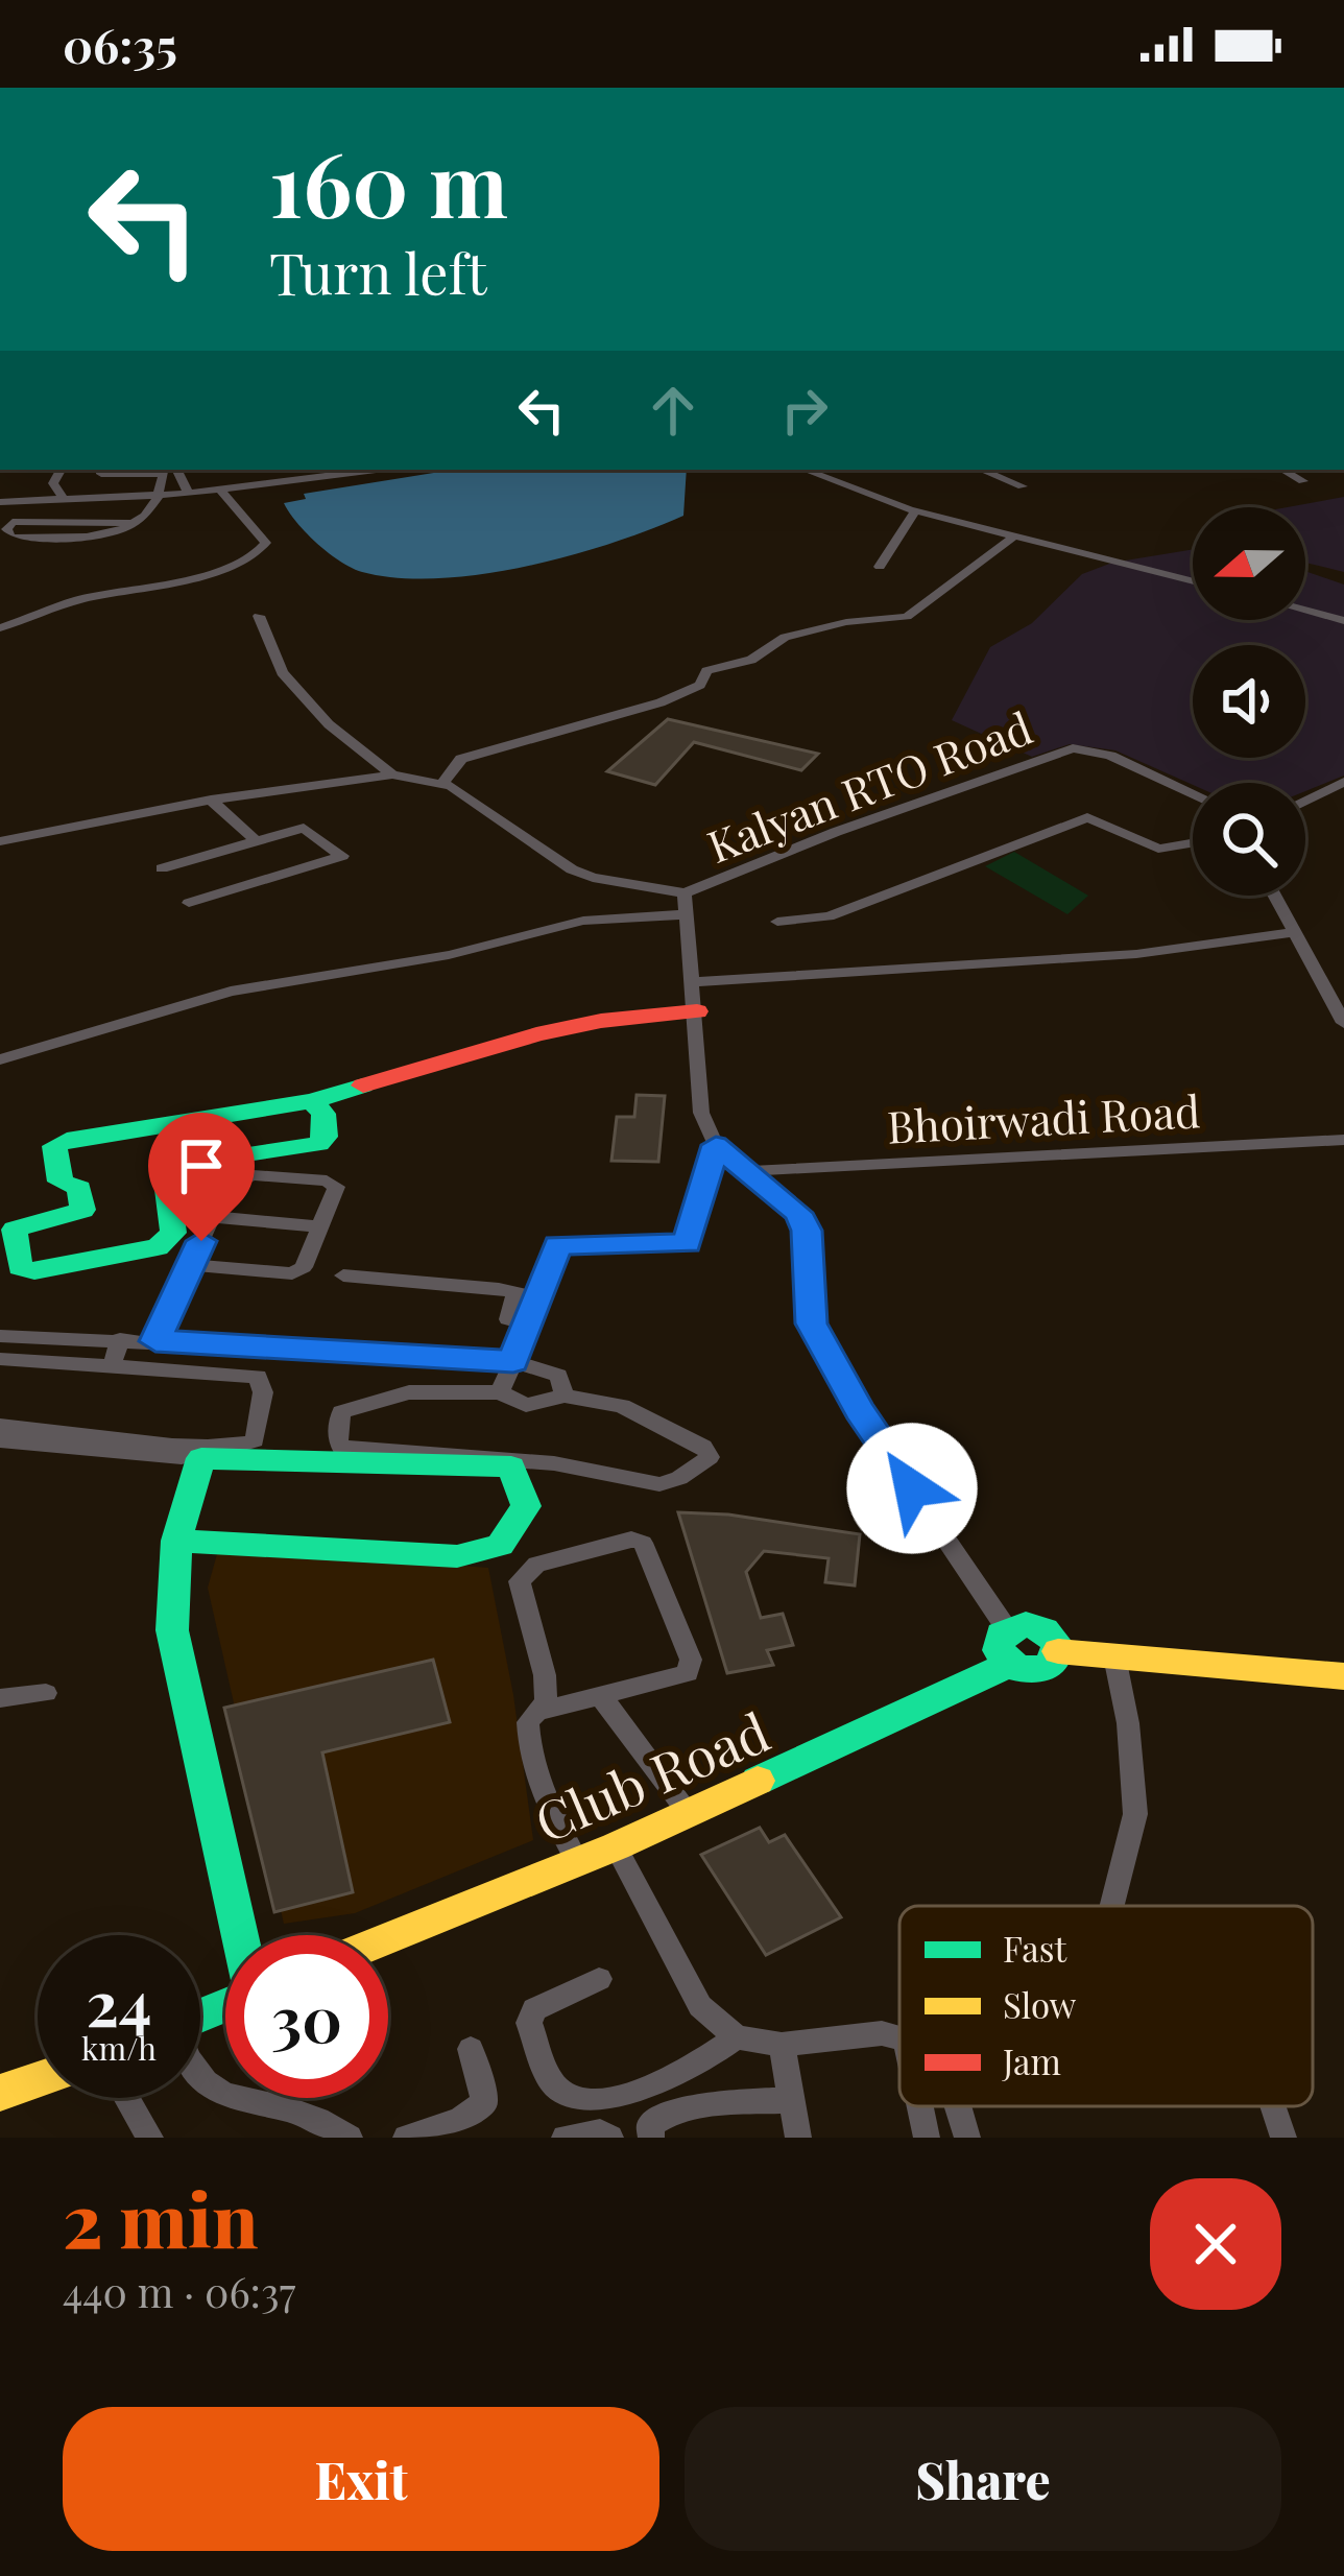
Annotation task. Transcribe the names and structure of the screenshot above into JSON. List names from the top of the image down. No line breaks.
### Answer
{"streets":{"street":["Kalyan RTO Road","Bhoirwadi Road","Club Road"]},"legend":["Fast","Slow","Jam"],"north":"left","page":{"status":"06:35","turn":["160 m","Turn left"],"speed":"24 km/h","limit":"30","heading":["2 min","440 m · 06:37"],"buttons":["Exit","Share"]}}
